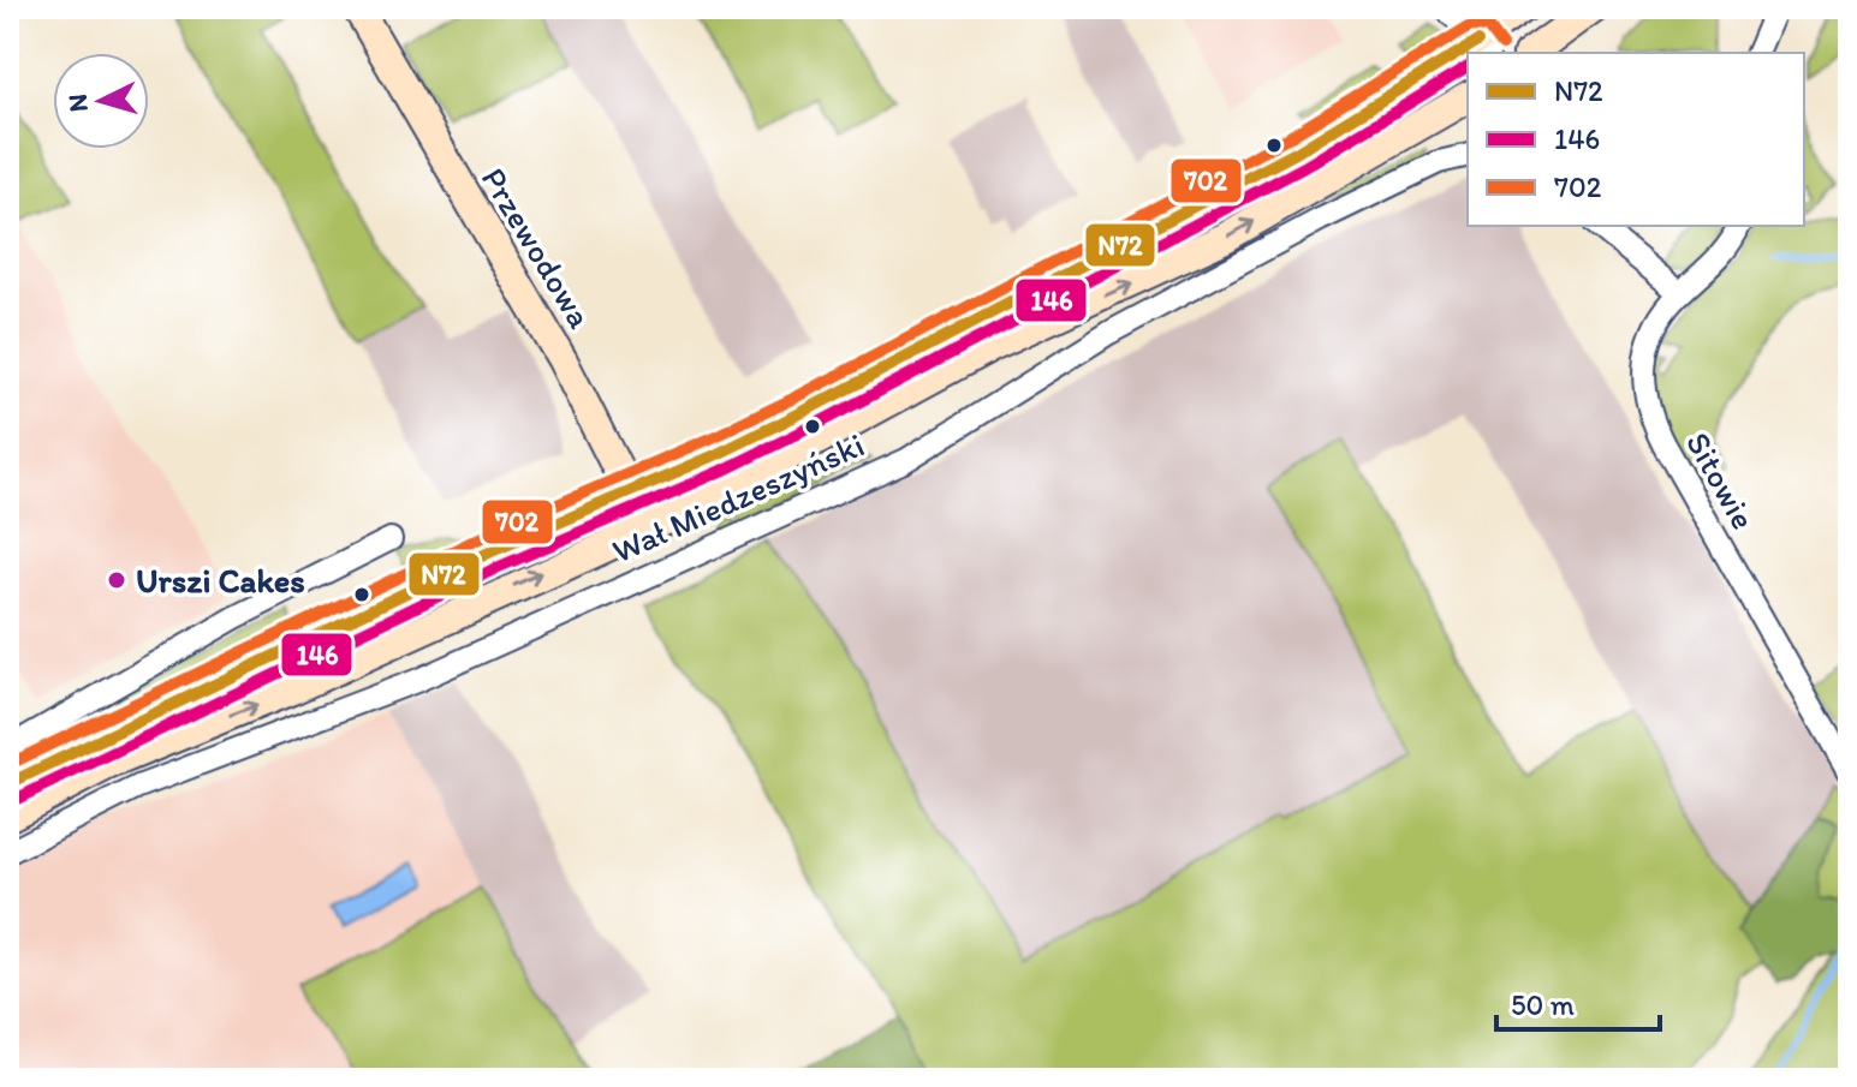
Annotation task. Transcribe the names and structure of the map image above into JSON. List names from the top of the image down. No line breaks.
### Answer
{"streets":{"main road":["Przewodowa","Wał Miedzeszyński"],"street":["Sitowie"]},"crossings":[["Przewodowa","Wał Miedzeszyński"]],"places":["Urszi Cakes"],"lines":["transit line 702","transit line N72","transit line 146"],"legend":["N72","146","702"],"scale_bar":"50 m","north":"left"}
